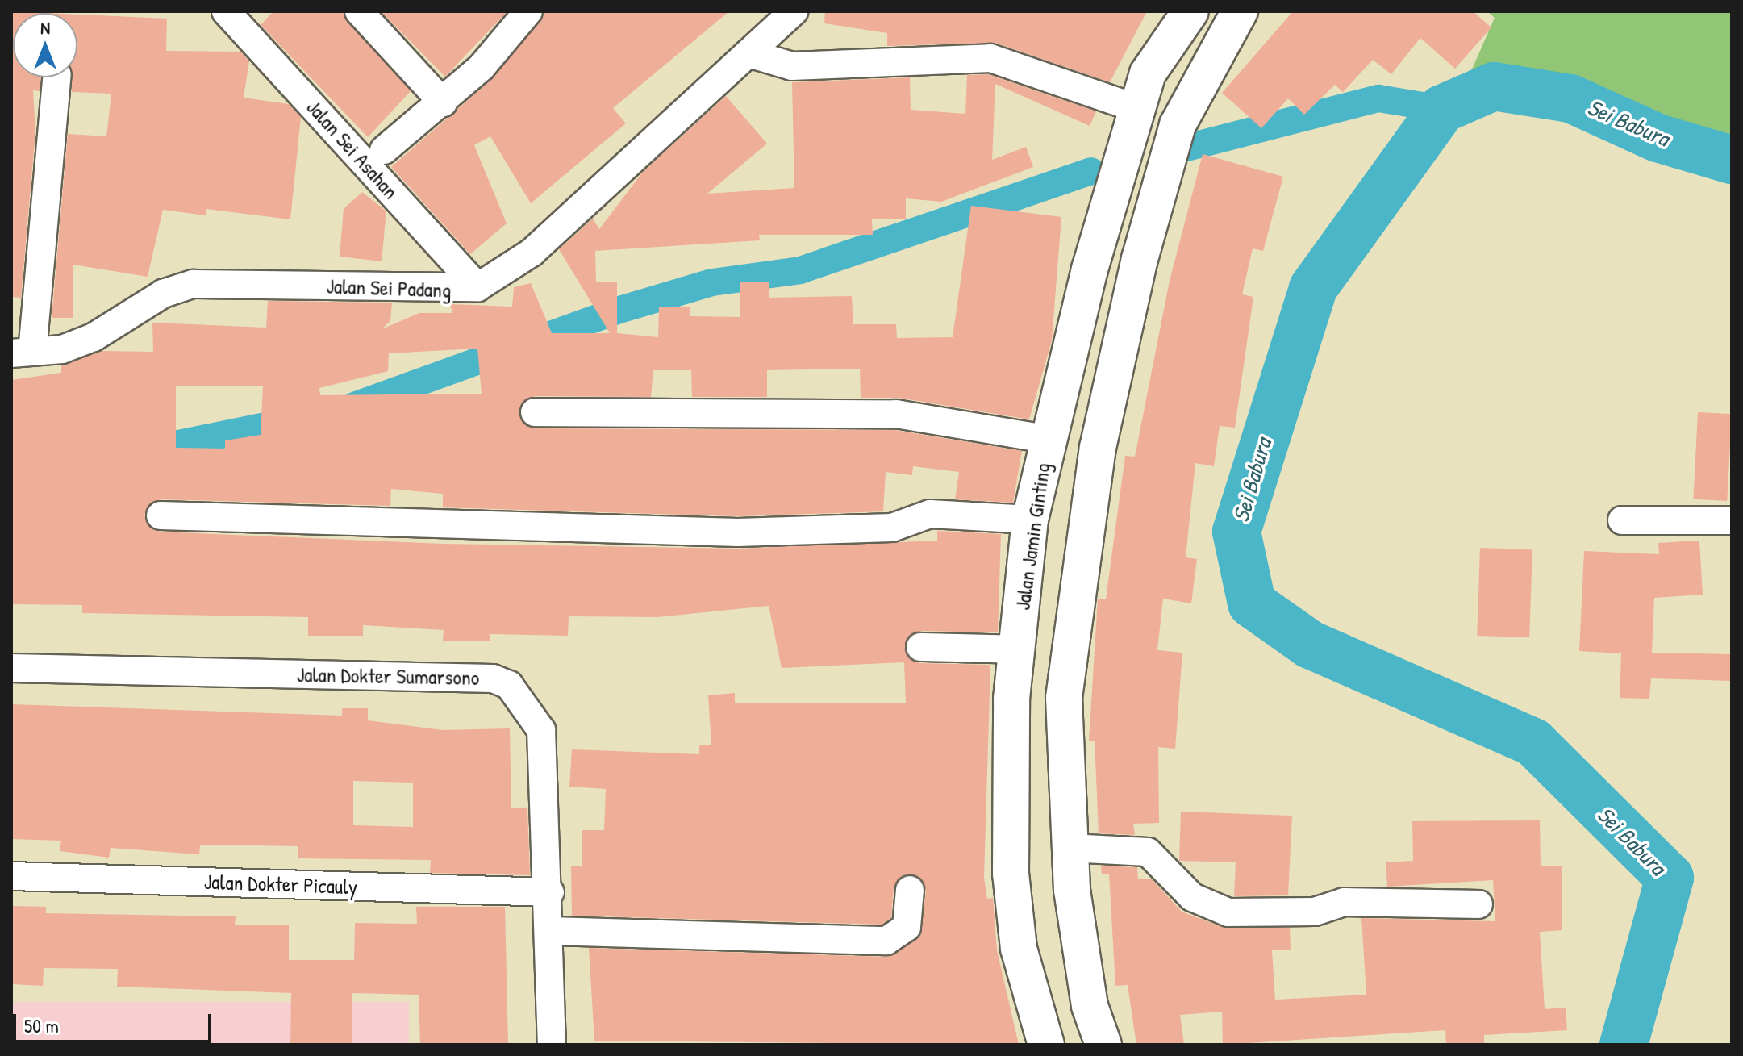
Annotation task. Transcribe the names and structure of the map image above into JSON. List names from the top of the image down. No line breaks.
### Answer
{"streets":{"main road":["Jalan Jamin Ginting"],"street":["Jalan Sei Asahan","Jalan Sei Padang","Jalan Dokter Sumarsono","Jalan Dokter Picauly"]},"crossings":[["Jalan Sei Asahan","Jalan Sei Padang"],["Jalan Dokter Sumarsono","Jalan Dokter Picauly"]],"water":["Sei Babura"],"scale_bar":"50 m","north":"top"}
